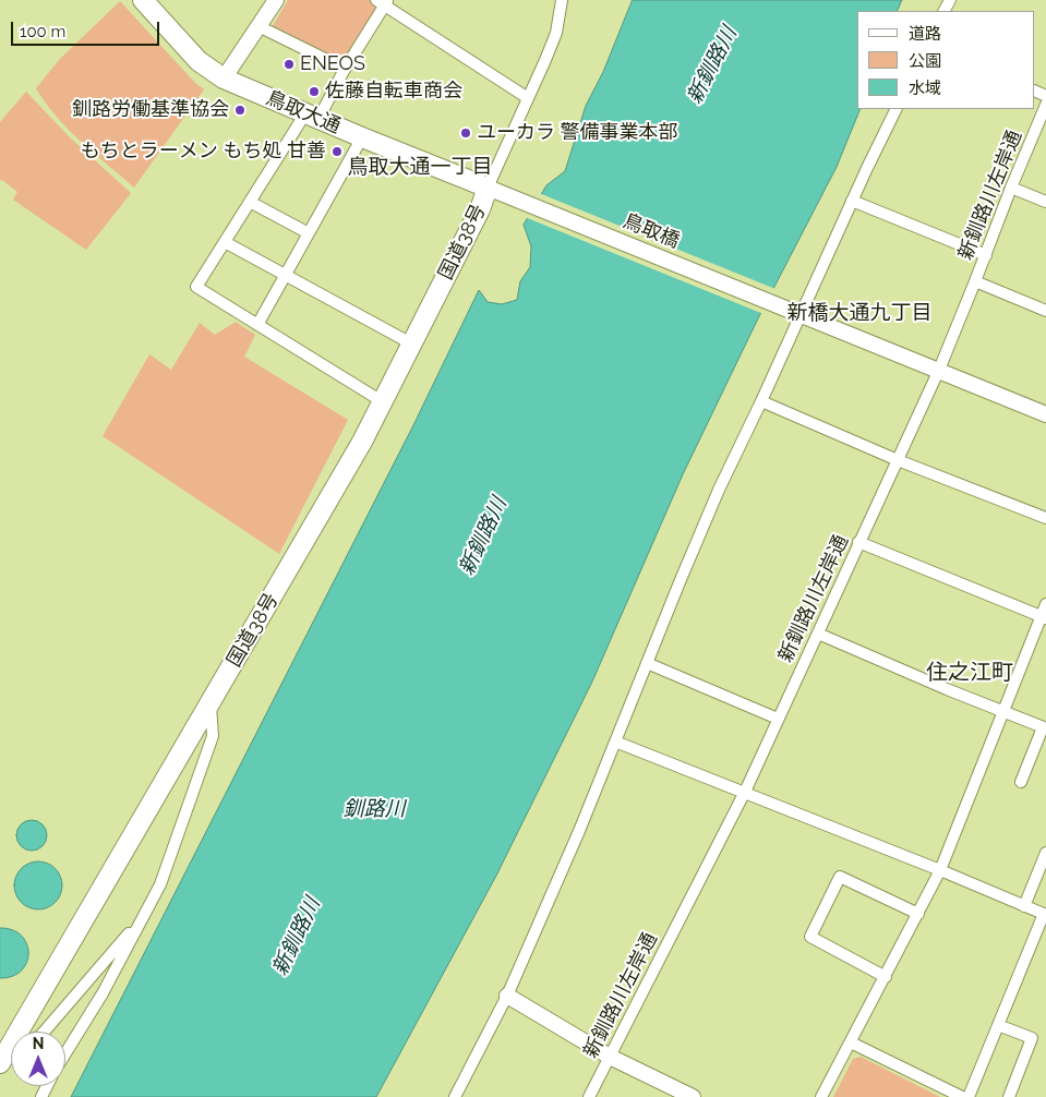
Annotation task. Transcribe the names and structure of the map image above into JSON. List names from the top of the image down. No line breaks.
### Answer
{"streets":{"highway":["鳥取大通","国道38号"],"street":["新釧路川左岸通","鳥取橋"]},"crossings":[["鳥取大通","鳥取橋"],["鳥取大通","国道38号"],["新釧路川左岸通","鳥取橋"],["鳥取橋","国道38号"]],"districts":["鳥取大通一丁目","新橋大通九丁目","住之江町"],"water":["新釧路川","釧路川"],"places":["ENEOS","佐藤自転車商会","釧路労働基準協会","ユーカラ 警備事業本部","もちとラーメン もち処 甘善"],"legend":["道路","公園","水域"],"scale_bar":"100 m","north":"top"}
